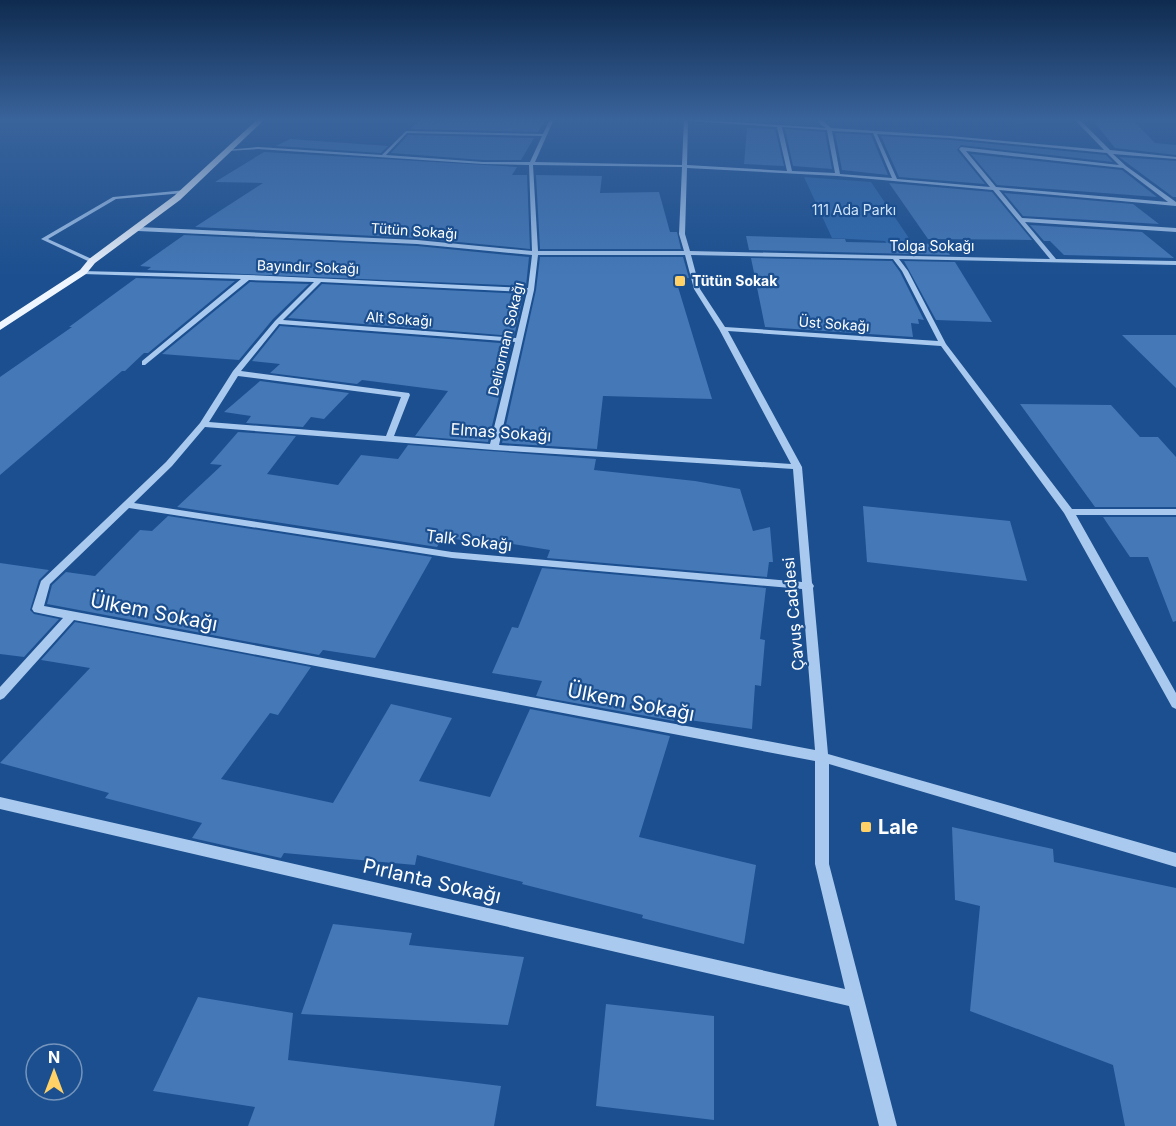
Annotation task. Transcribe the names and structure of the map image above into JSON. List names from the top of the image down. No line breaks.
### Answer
{"streets":{"street":["Tütün Sokağı","Tolga Sokağı","Bayındır Sokağı","Alt Sokağı","Üst Sokağı","Deliorman Sokağı","Elmas Sokağı","Talk Sokağı","Ülkem Sokağı","Çavuş Caddesi","Pırlanta Sokağı"]},"crossings":[["Tütün Sokağı","Tolga Sokağı"],["Tütün Sokağı","Deliorman Sokağı"],["Tütün Sokağı","Çavuş Caddesi"],["Tolga Sokağı","Çavuş Caddesi"],["Bayındır Sokağı","Deliorman Sokağı"],["Bayındır Sokağı","Ülkem Sokağı"],["Alt Sokağı","Deliorman Sokağı"],["Alt Sokağı","Ülkem Sokağı"],["Üst Sokağı","Çavuş Caddesi"],["Deliorman Sokağı","Elmas Sokağı"],["Elmas Sokağı","Ülkem Sokağı"],["Elmas Sokağı","Çavuş Caddesi"],["Talk Sokağı","Ülkem Sokağı"],["Talk Sokağı","Çavuş Caddesi"],["Ülkem Sokağı","Çavuş Caddesi"],["Çavuş Caddesi","Pırlanta Sokağı"]],"parks":["111 Ada Parkı"],"places":{"transit":["Tütün Sokak","Lale"]},"north":"top"}
